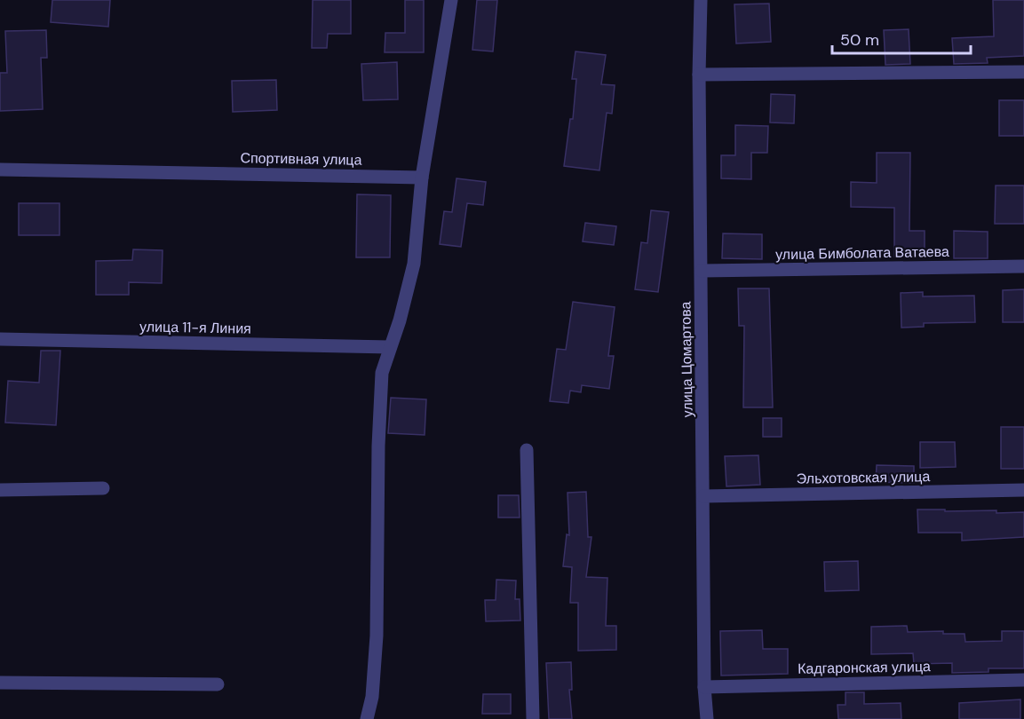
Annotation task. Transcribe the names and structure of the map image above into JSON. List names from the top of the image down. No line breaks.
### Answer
{"streets":{"street":["Спортивная улица","улица Бимболата Ватаева","улица 11-я Линия","улица Цомартова","Эльхотовская улица","Кадгаронская улица"]},"crossings":[["улица Бимболата Ватаева","улица Цомартова"],["улица Цомартова","Эльхотовская улица"],["улица Цомартова","Кадгаронская улица"]],"scale_bar":"50 m"}
